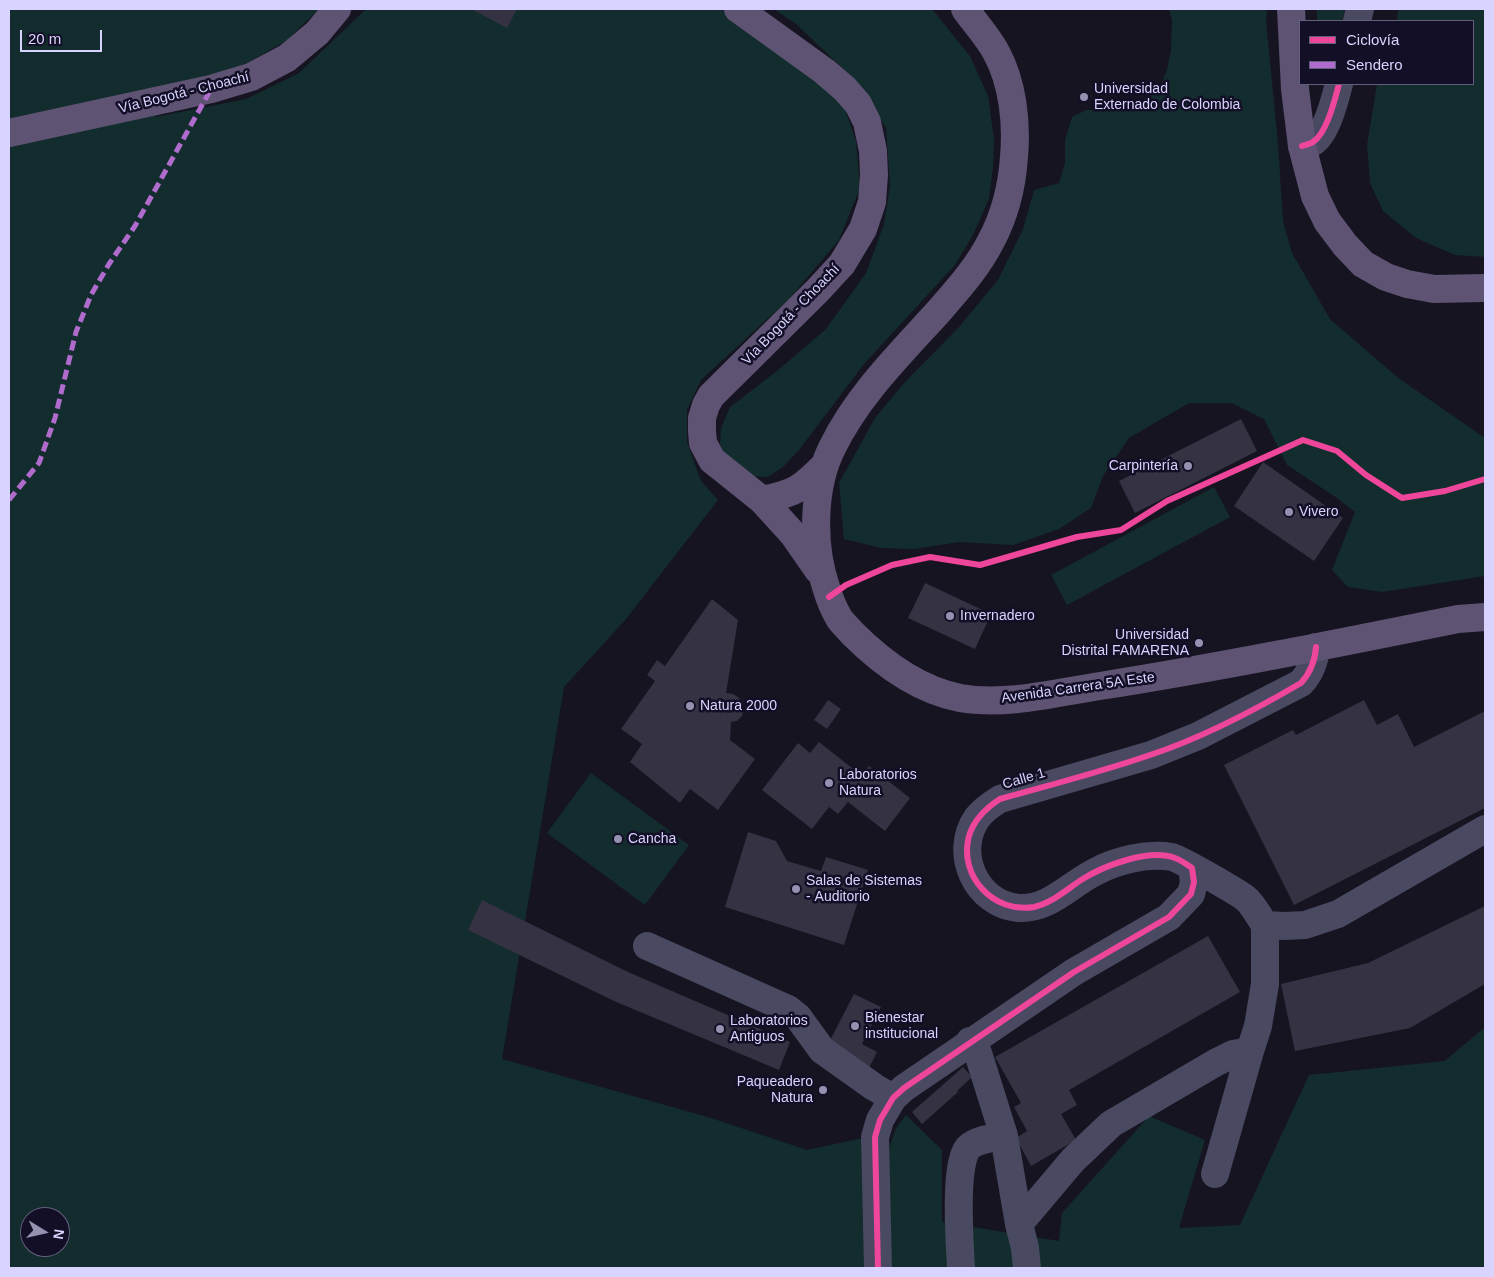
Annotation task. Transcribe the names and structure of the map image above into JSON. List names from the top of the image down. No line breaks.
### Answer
{"streets":{"main road":["Vía Bogotá - Choachí","Avenida Carrera 5A Este"],"street":["Calle 1"]},"crossings":[["Vía Bogotá - Choachí","Avenida Carrera 5A Este"],["Avenida Carrera 5A Este","Calle 1"]],"places":["Universidad Externado de Colombia","Carpintería","Vivero","Invernadero","Universidad Distrital FAMARENA","Natura 2000","Laboratorios Natura","Cancha","Salas de Sistemas - Auditorio","Bienestar institucional","Laboratorios Antiguos","Paqueadero Natura"],"legend":["Ciclovía","Sendero"],"scale_bar":"20 m","north":"right"}
